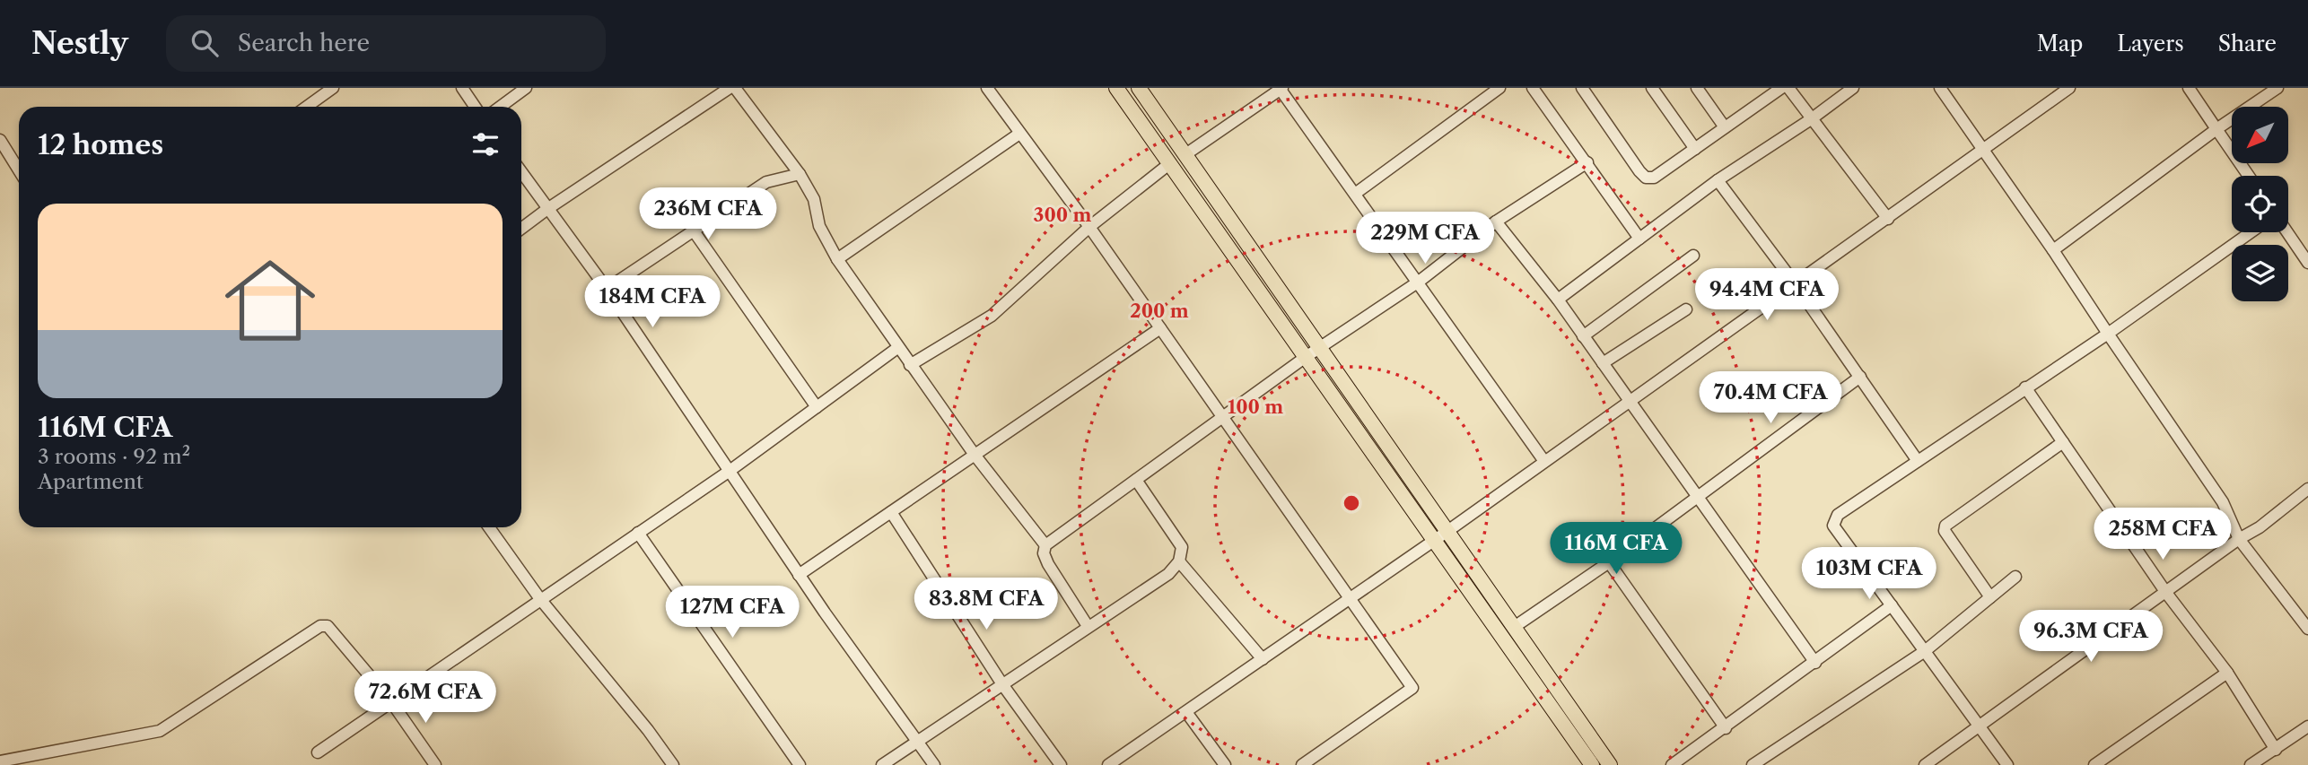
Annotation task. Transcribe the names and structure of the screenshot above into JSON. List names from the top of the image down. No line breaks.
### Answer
{"north":"bottom left","page":{"header":"Nestly","search":"Search here","nav":["Map","Layers","Share"],"heading":"12 homes","list":[{"name":"116M CFA","note":"3 rooms · 92 m² · Apartment"}],"price":["236M CFA","229M CFA","94.4M CFA","184M CFA","70.4M CFA","258M CFA","116M CFA","103M CFA","83.8M CFA","127M CFA","96.3M CFA","72.6M CFA"]},"rings":["300 m","200 m","100 m"]}
